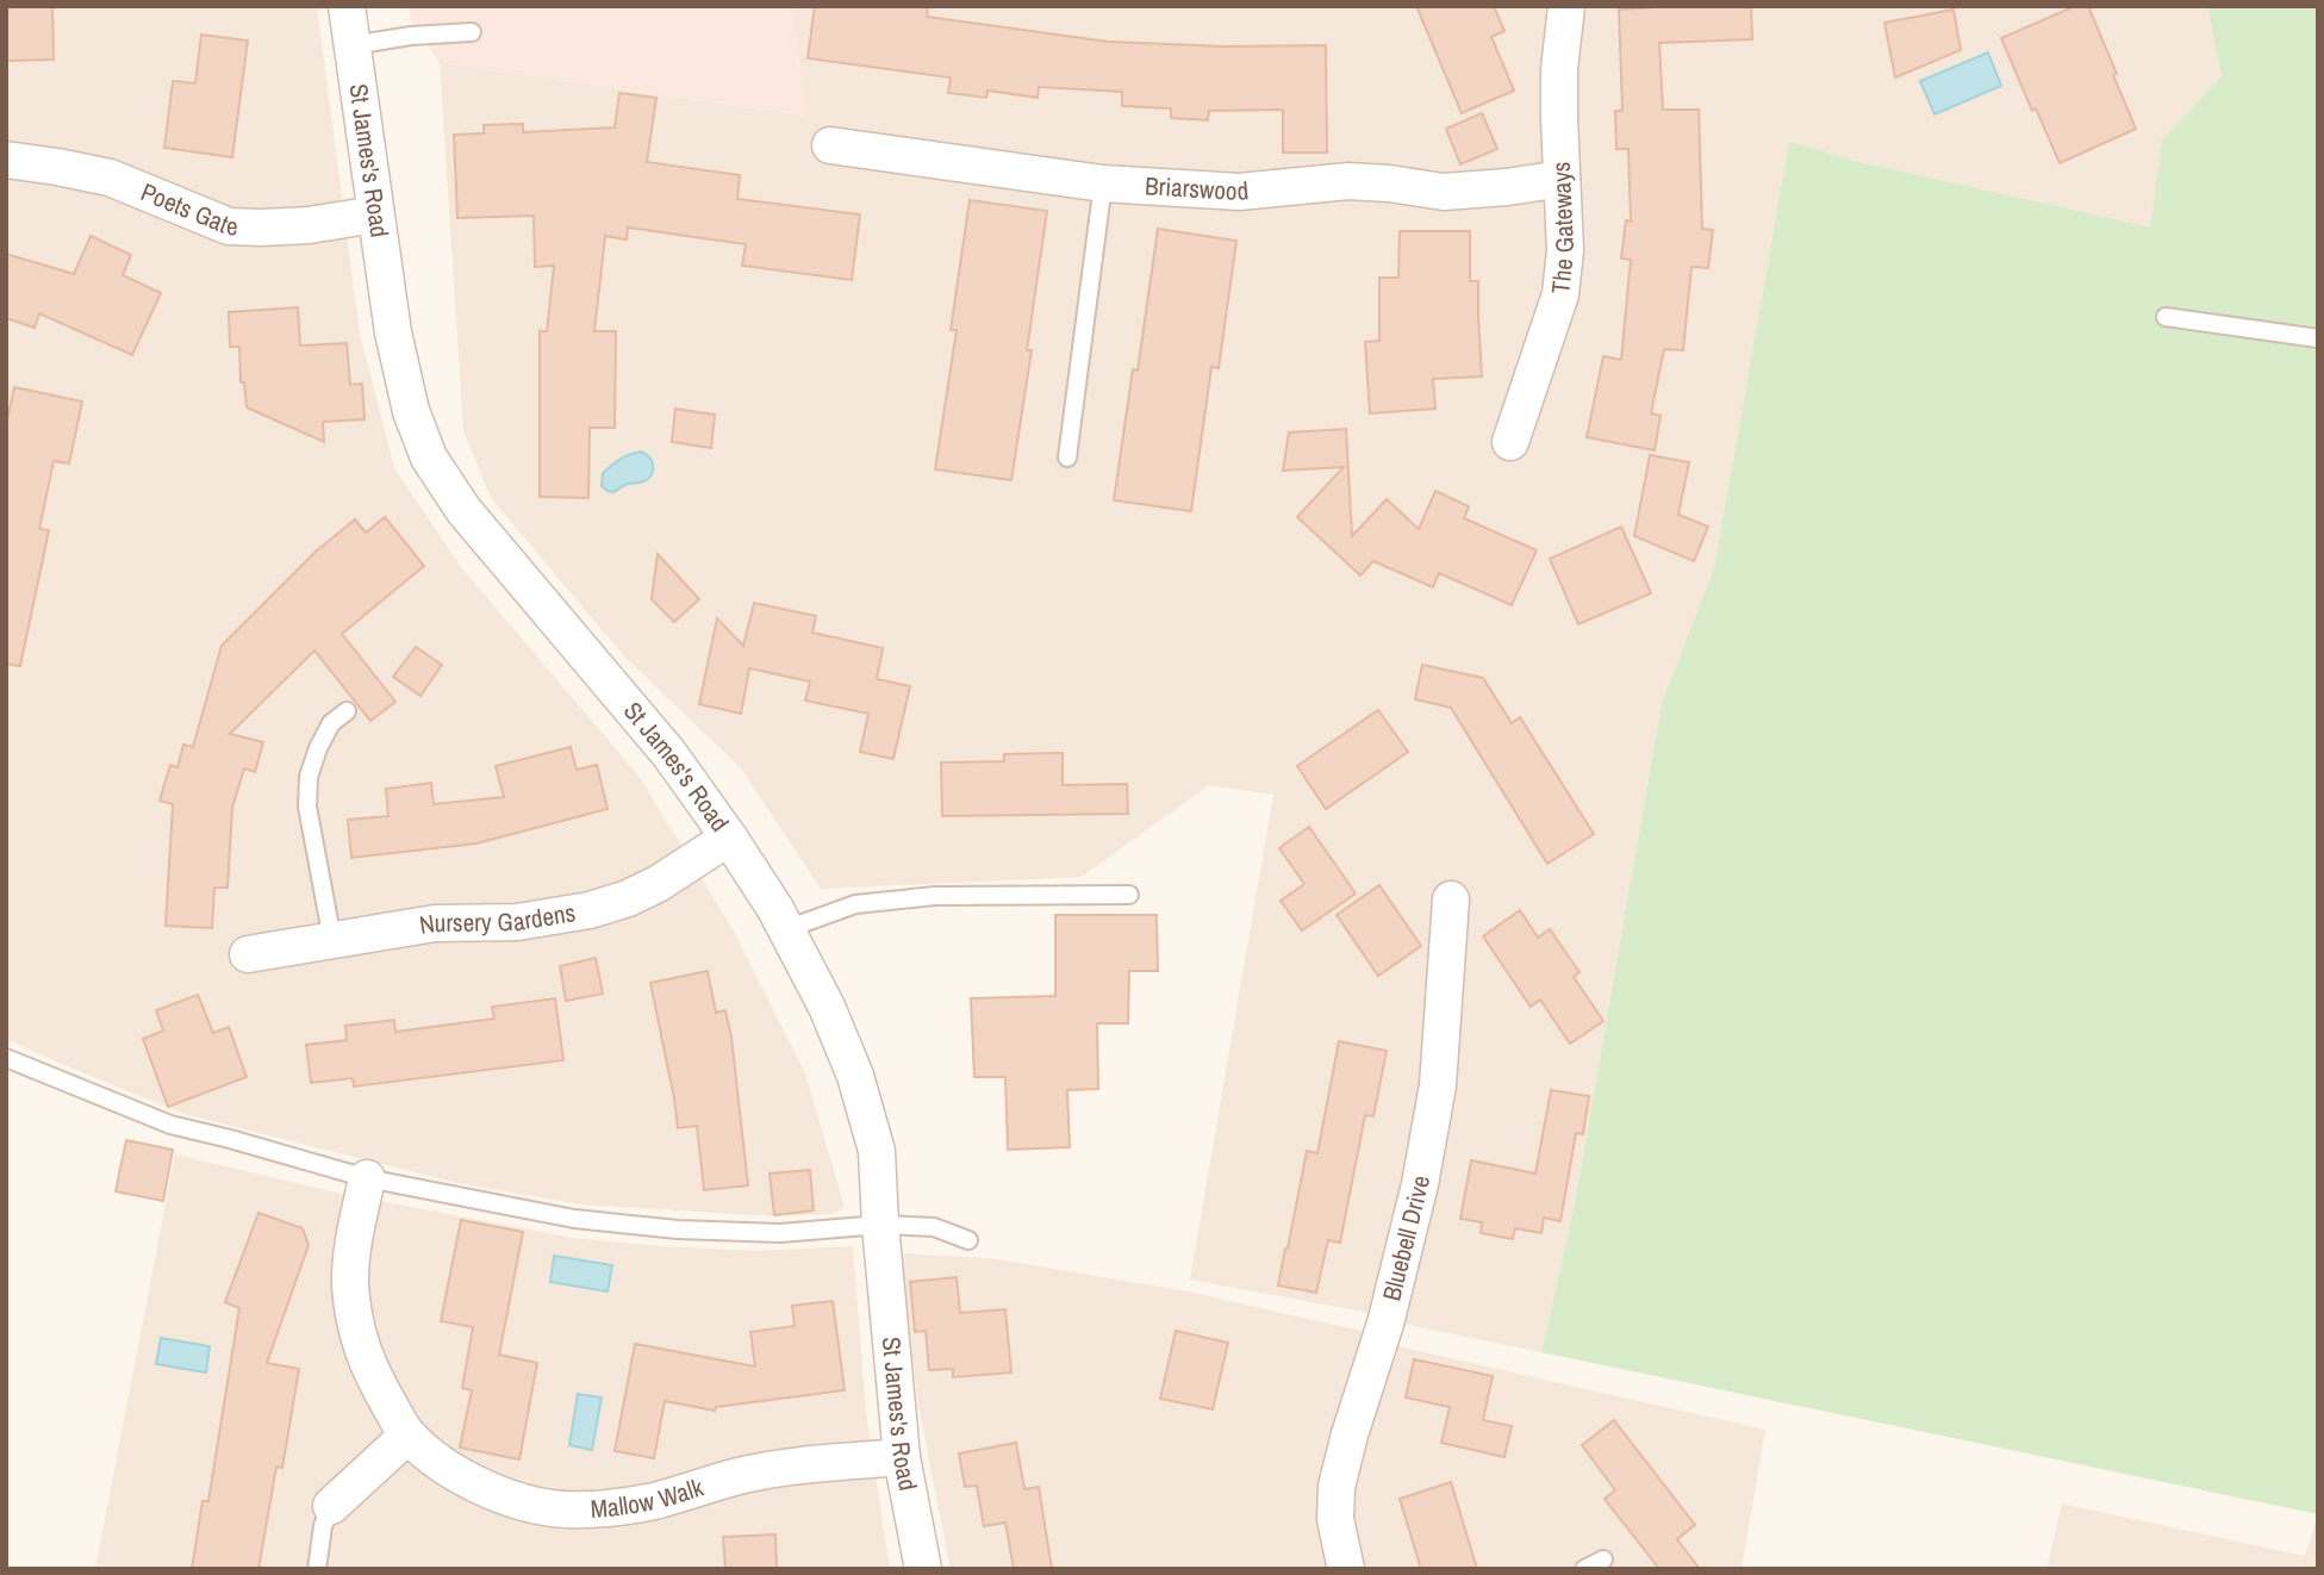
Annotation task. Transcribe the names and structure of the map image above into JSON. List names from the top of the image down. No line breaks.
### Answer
{"streets":{"street":["St James's Road","Briarswood","Poets Gate","The Gateways","Nursery Gardens","Bluebell Drive","Mallow Walk"]},"crossings":[["St James's Road","Poets Gate"],["St James's Road","Nursery Gardens"],["St James's Road","Mallow Walk"],["Briarswood","The Gateways"]]}
